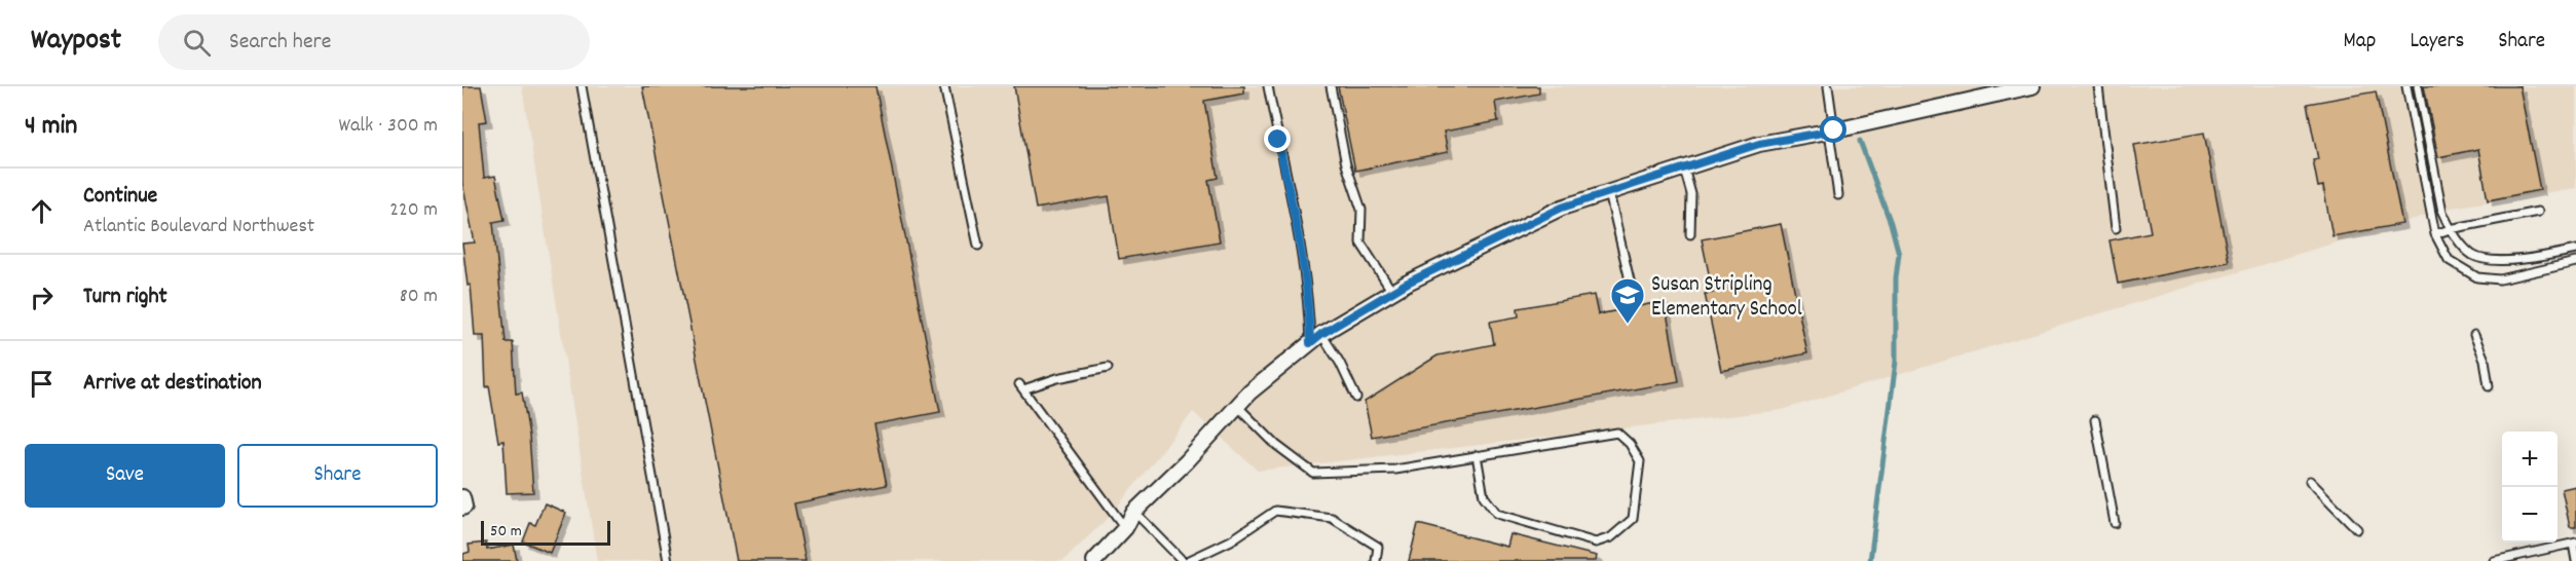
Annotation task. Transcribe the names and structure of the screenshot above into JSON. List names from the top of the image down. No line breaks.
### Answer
{"places":{"school or university":["Susan Stripling Elementary School"]},"scale_bar":"50 m","page":{"header":"Waypost","search":"Search here","nav":["Map","Layers","Share"],"heading":["4 min","Walk · 300 m"],"list":[["Continue","Atlantic Boulevard Northwest","220 m"],["Turn right","80 m"],"Arrive at destination"],"buttons":["Save","Share"],"map_buttons":["+","−"],"scale":"50 m"}}
